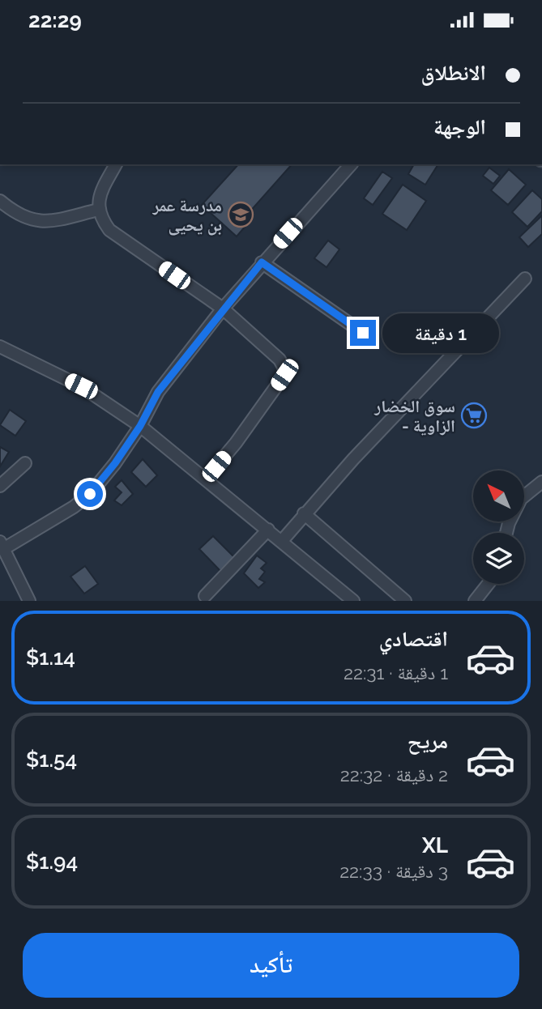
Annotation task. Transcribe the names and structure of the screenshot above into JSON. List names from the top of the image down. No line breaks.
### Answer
{"places":{"school or university":["مدرسة عمر بن يحيى"],"supermarket":["سوق الخضار - الزاوية"]},"north":"top left","page":{"status":"22:29","banner":["الانطلاق","الوجهة"],"bubble":"1 دقيقة","list":[{"name":"اقتصادي","note":"1 دقيقة · 22:31","value":"$1.14"},{"name":"مريح","note":"2 دقيقة · 22:32","value":"$1.54"},{"name":"XL","note":"3 دقيقة · 22:33","value":"$1.94"}],"buttons":"تأكيد"}}
